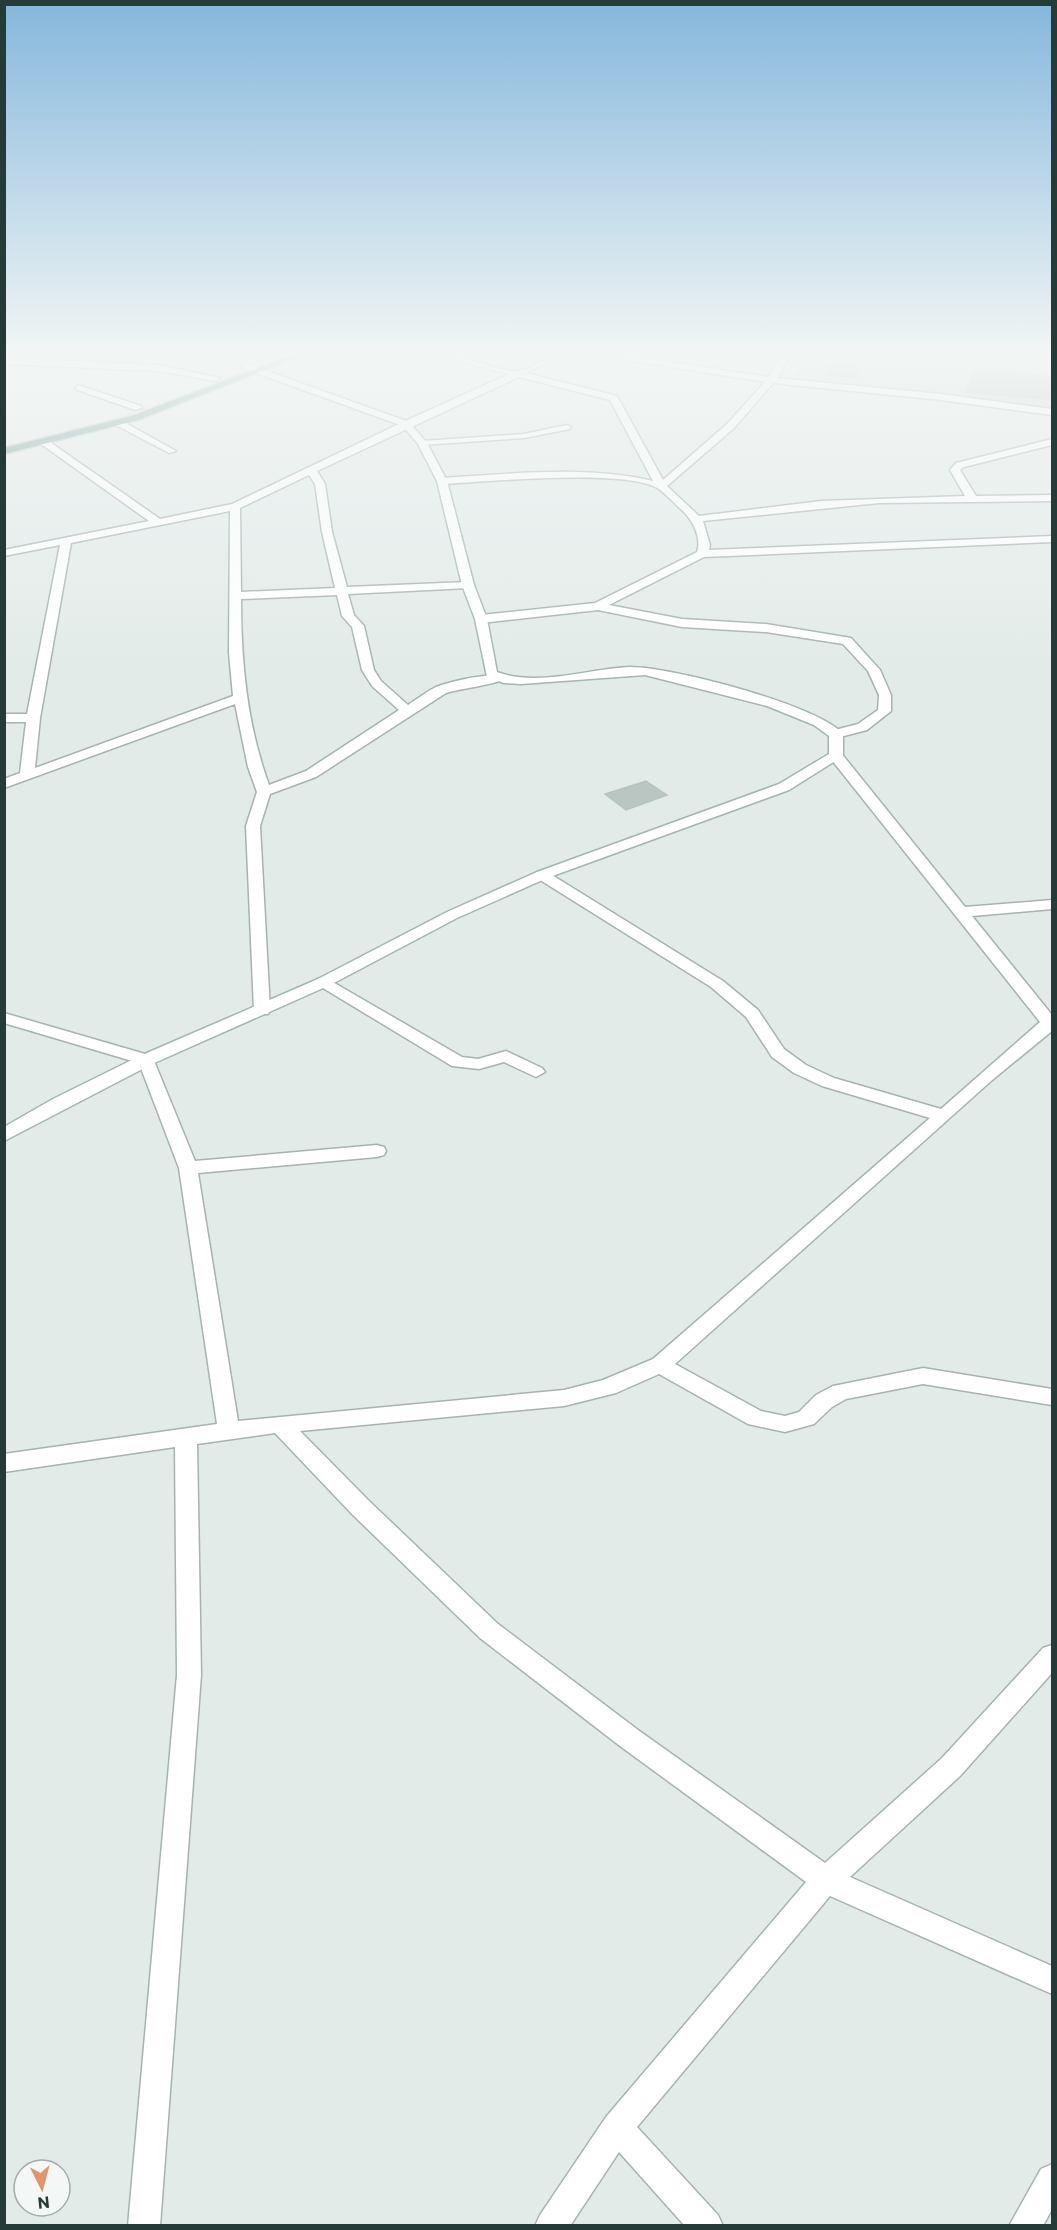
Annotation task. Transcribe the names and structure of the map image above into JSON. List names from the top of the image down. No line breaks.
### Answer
{"north":"bottom"}
